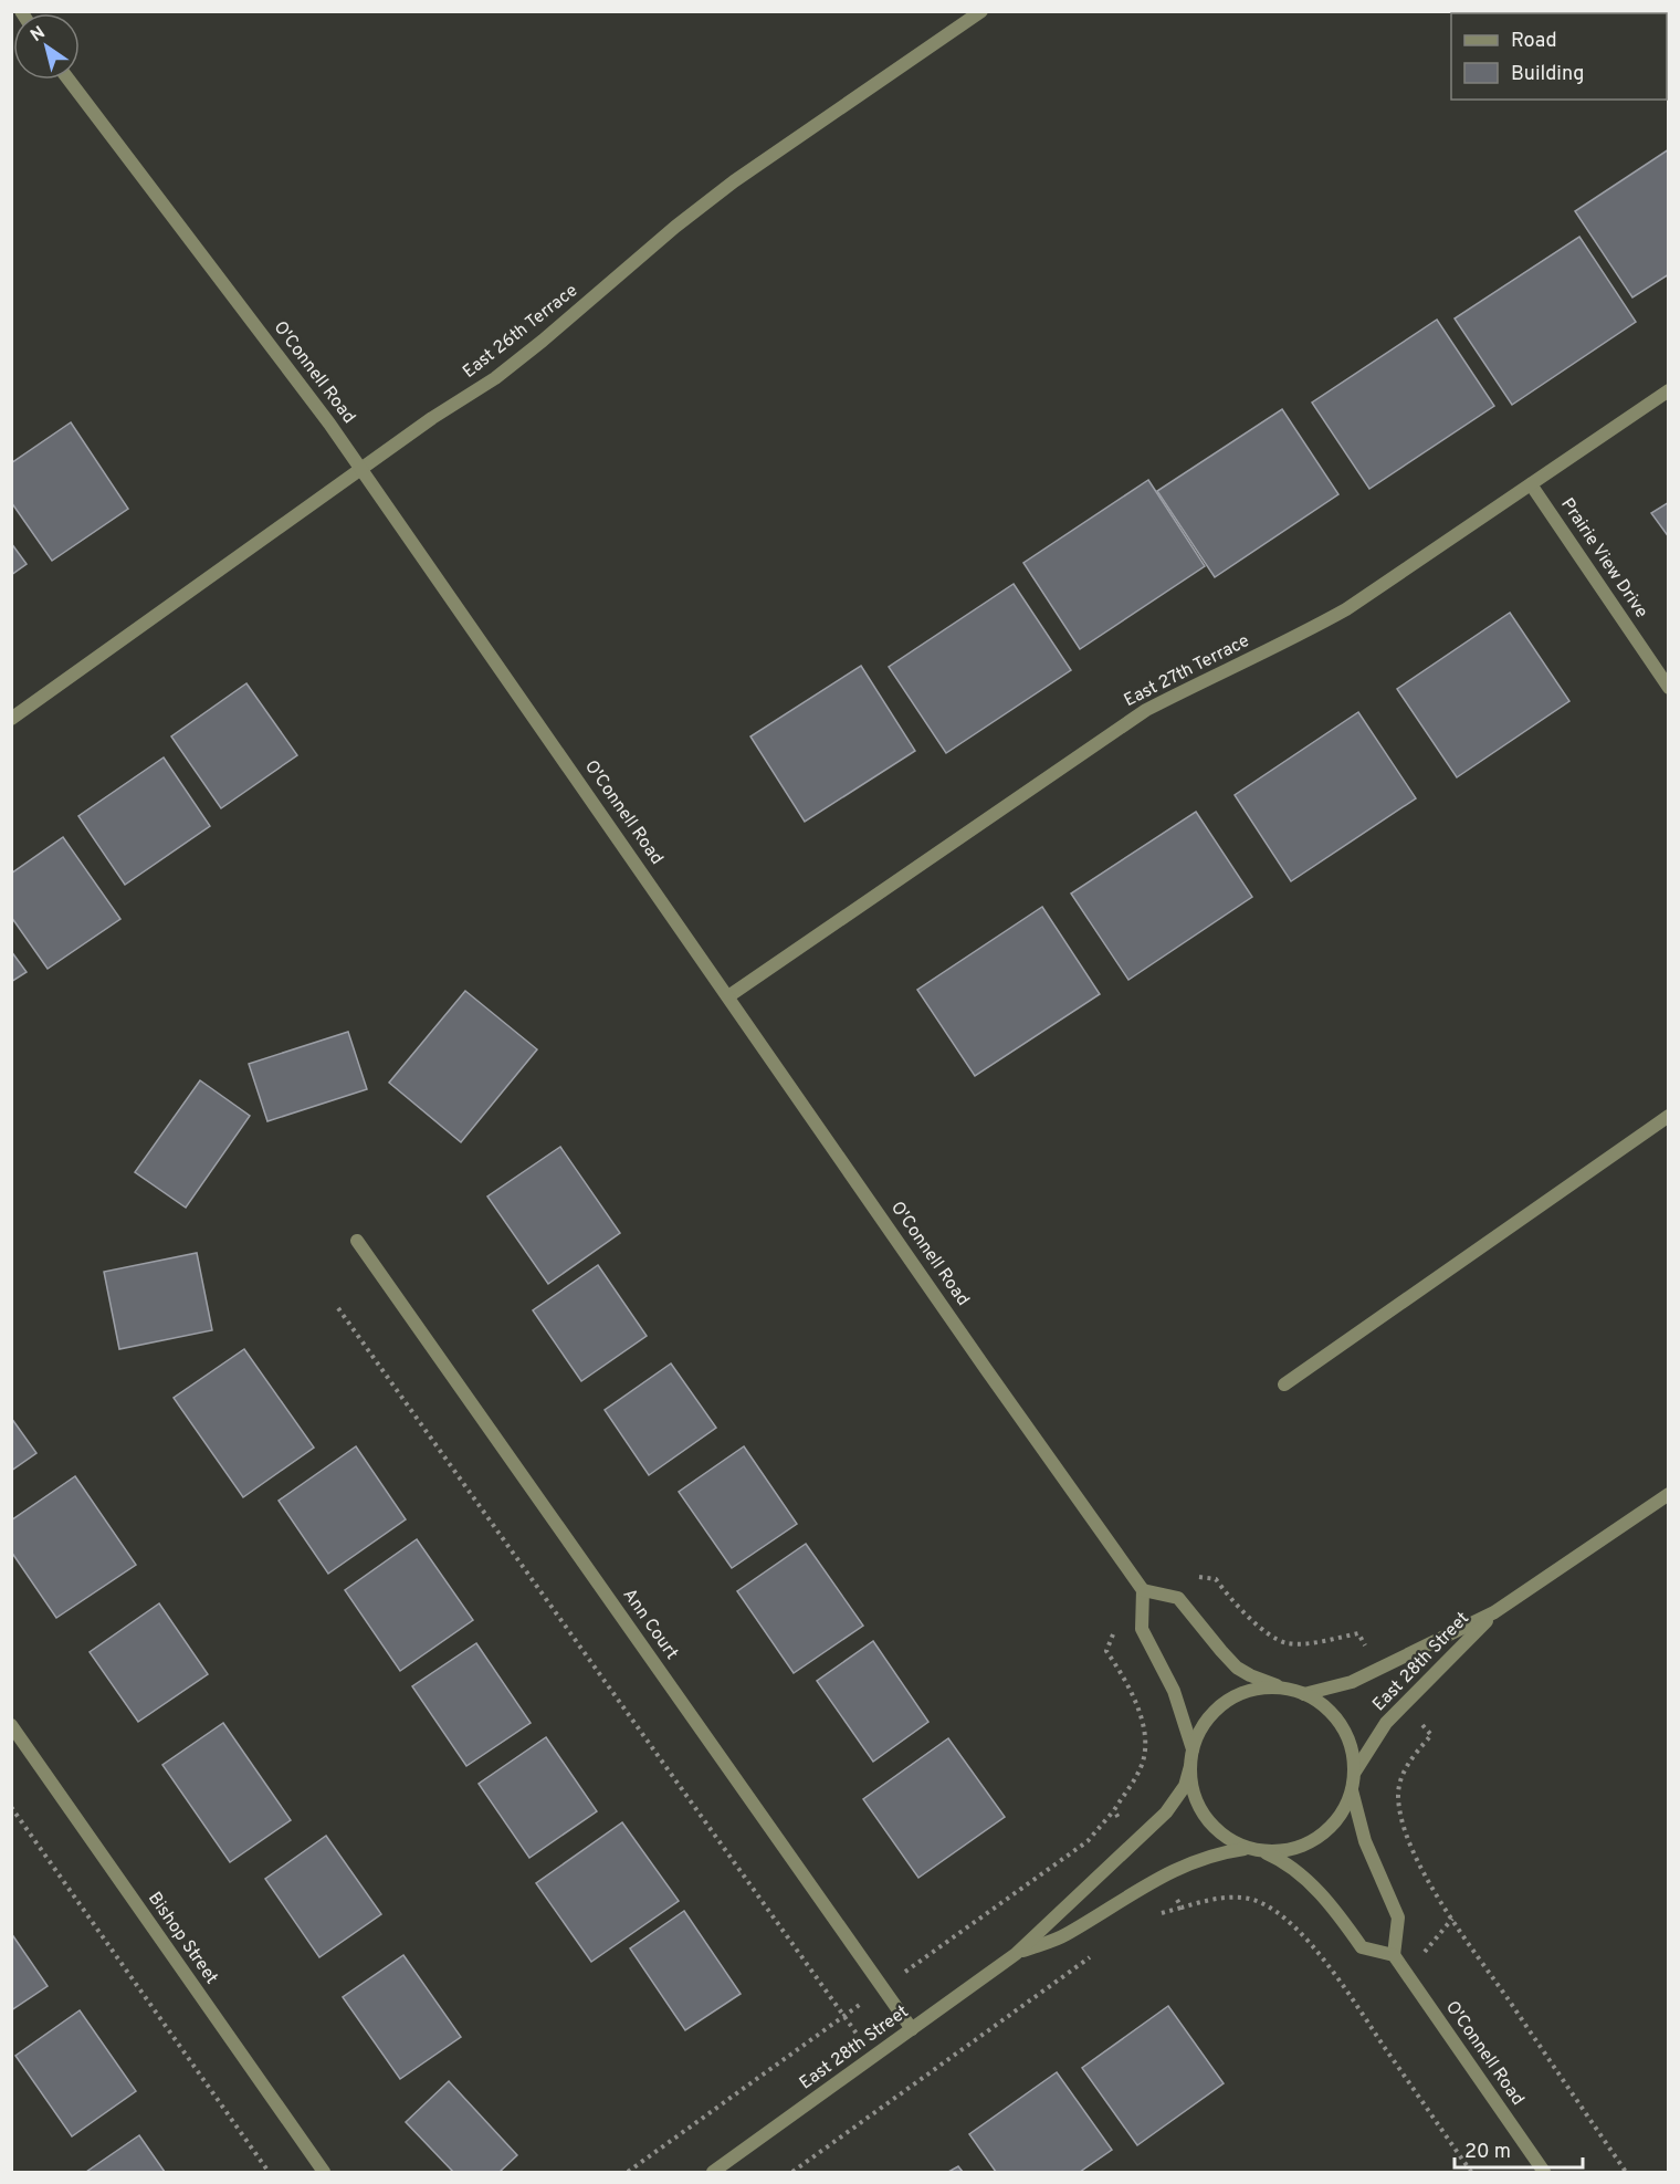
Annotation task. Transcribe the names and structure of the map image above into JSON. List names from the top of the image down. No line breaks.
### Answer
{"streets":{"street":["East 26th Terrace","O'Connell Road","Prairie View Drive","East 27th Terrace","Ann Court","East 28th Street","Bishop Street"]},"crossings":[["East 26th Terrace","O'Connell Road"],["O'Connell Road","East 27th Terrace"],["Prairie View Drive","East 27th Terrace"],["Ann Court","East 28th Street"]],"legend":["Road","Building"],"scale_bar":"20 m","north":"top left"}
